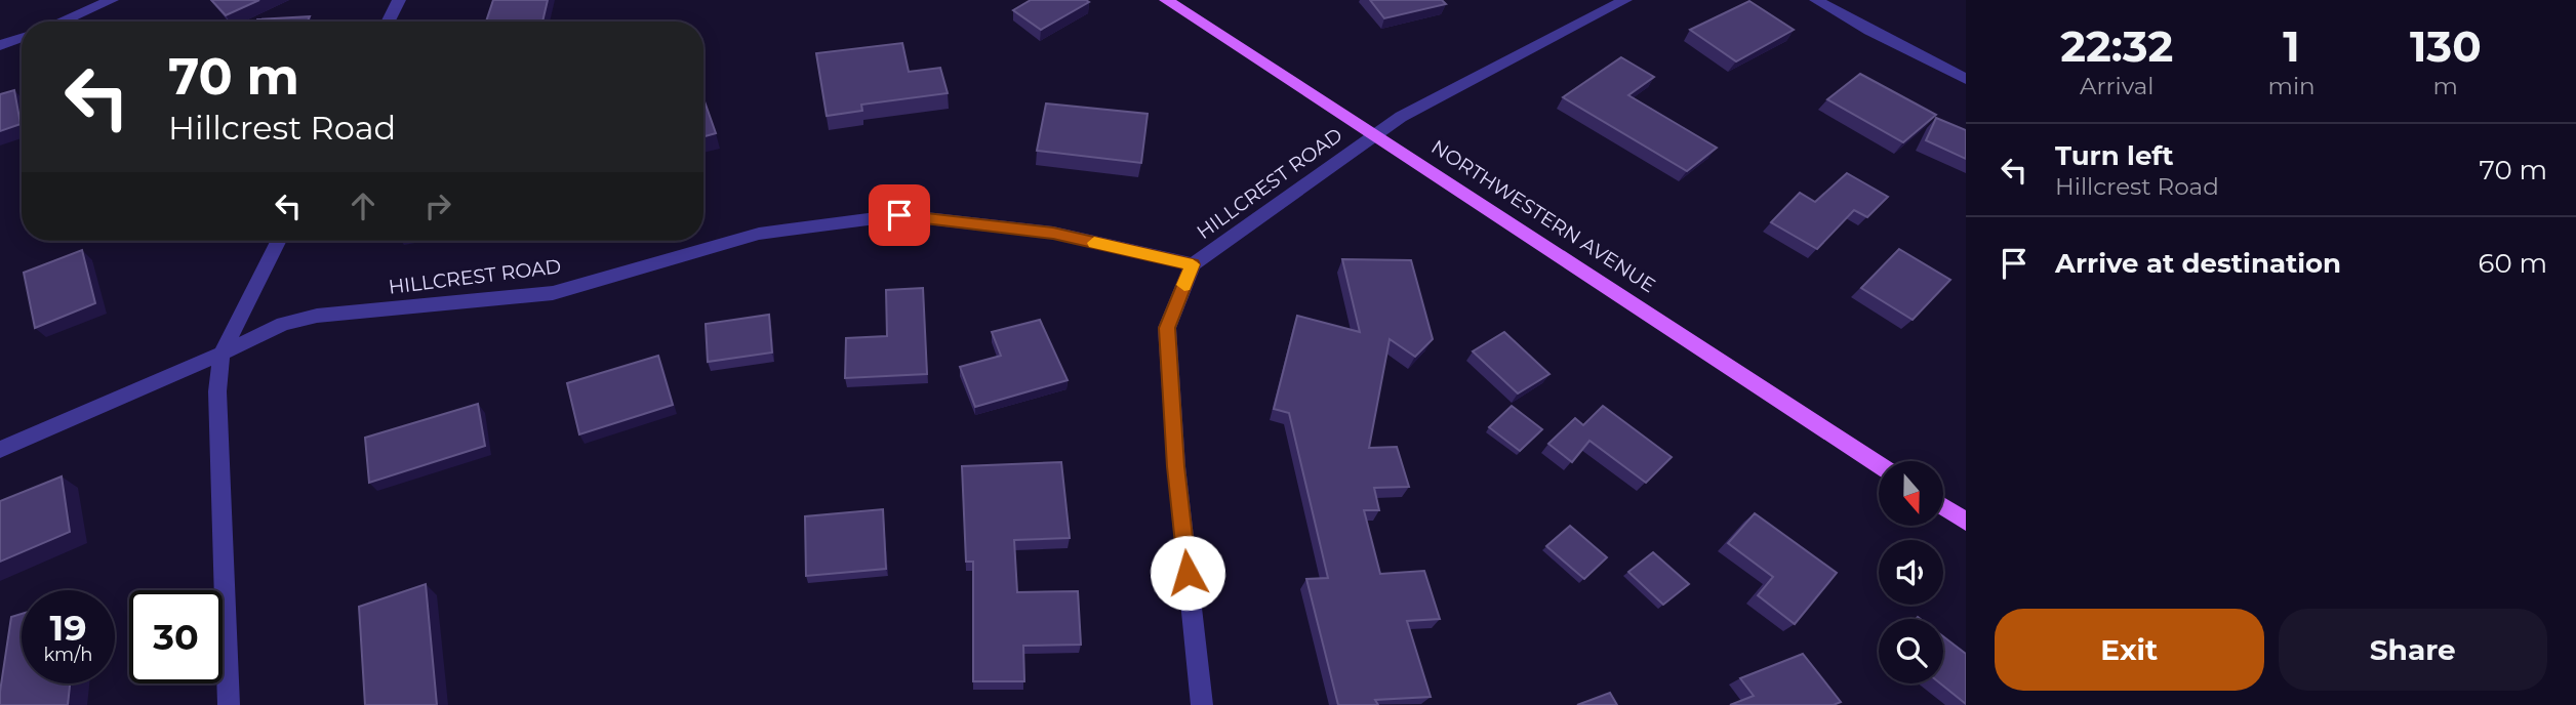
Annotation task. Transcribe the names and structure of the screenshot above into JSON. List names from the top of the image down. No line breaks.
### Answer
{"streets":{"main road":["NORTHWESTERN AVENUE"],"street":["HILLCREST ROAD"]},"crossings":[["HILLCREST ROAD","NORTHWESTERN AVENUE"]],"north":"bottom","page":{"eta":["22:32","Arrival","1","min","130","m"],"turn":["70 m","Hillcrest Road"],"list":[{"name":"Turn left","note":"Hillcrest Road","value":"70 m"},{"name":"Arrive at destination","value":"60 m"}],"speed":"19 km/h","limit":"30","buttons":["Exit","Share"]}}
